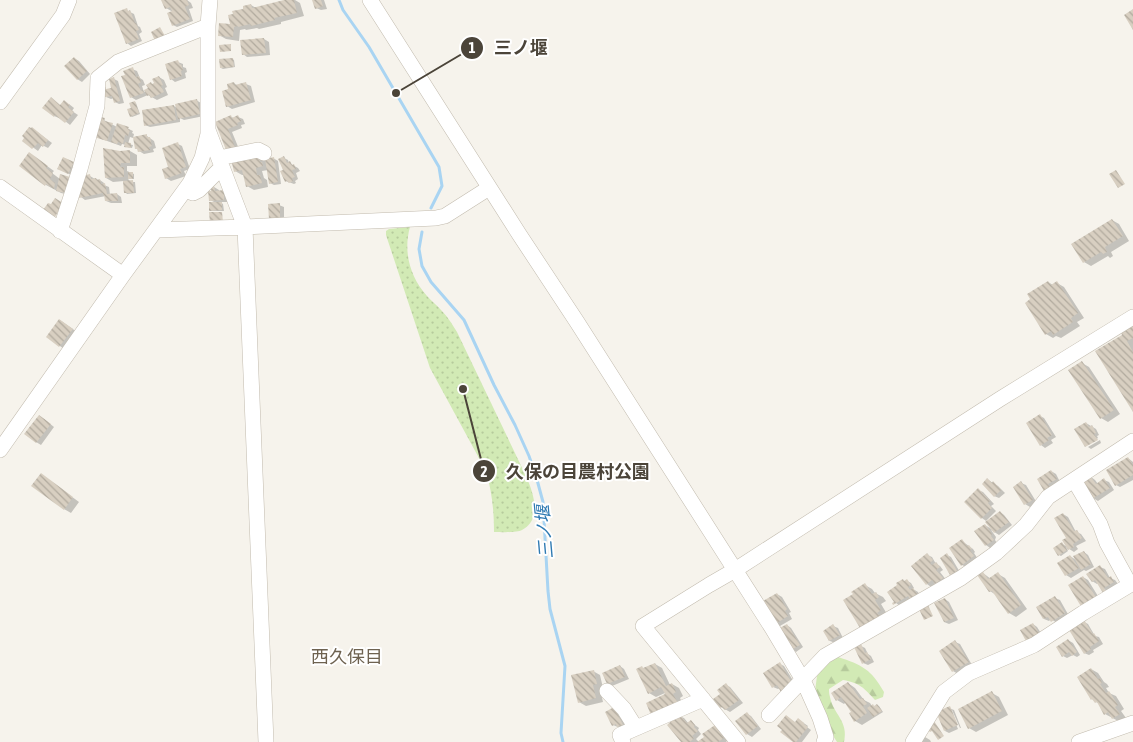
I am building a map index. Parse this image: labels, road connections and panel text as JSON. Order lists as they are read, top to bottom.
{
  "districts": ["西久保目"],
  "water": ["三ノ堰"],
  "places": ["三ノ堰", "久保の目農村公園"]
}
